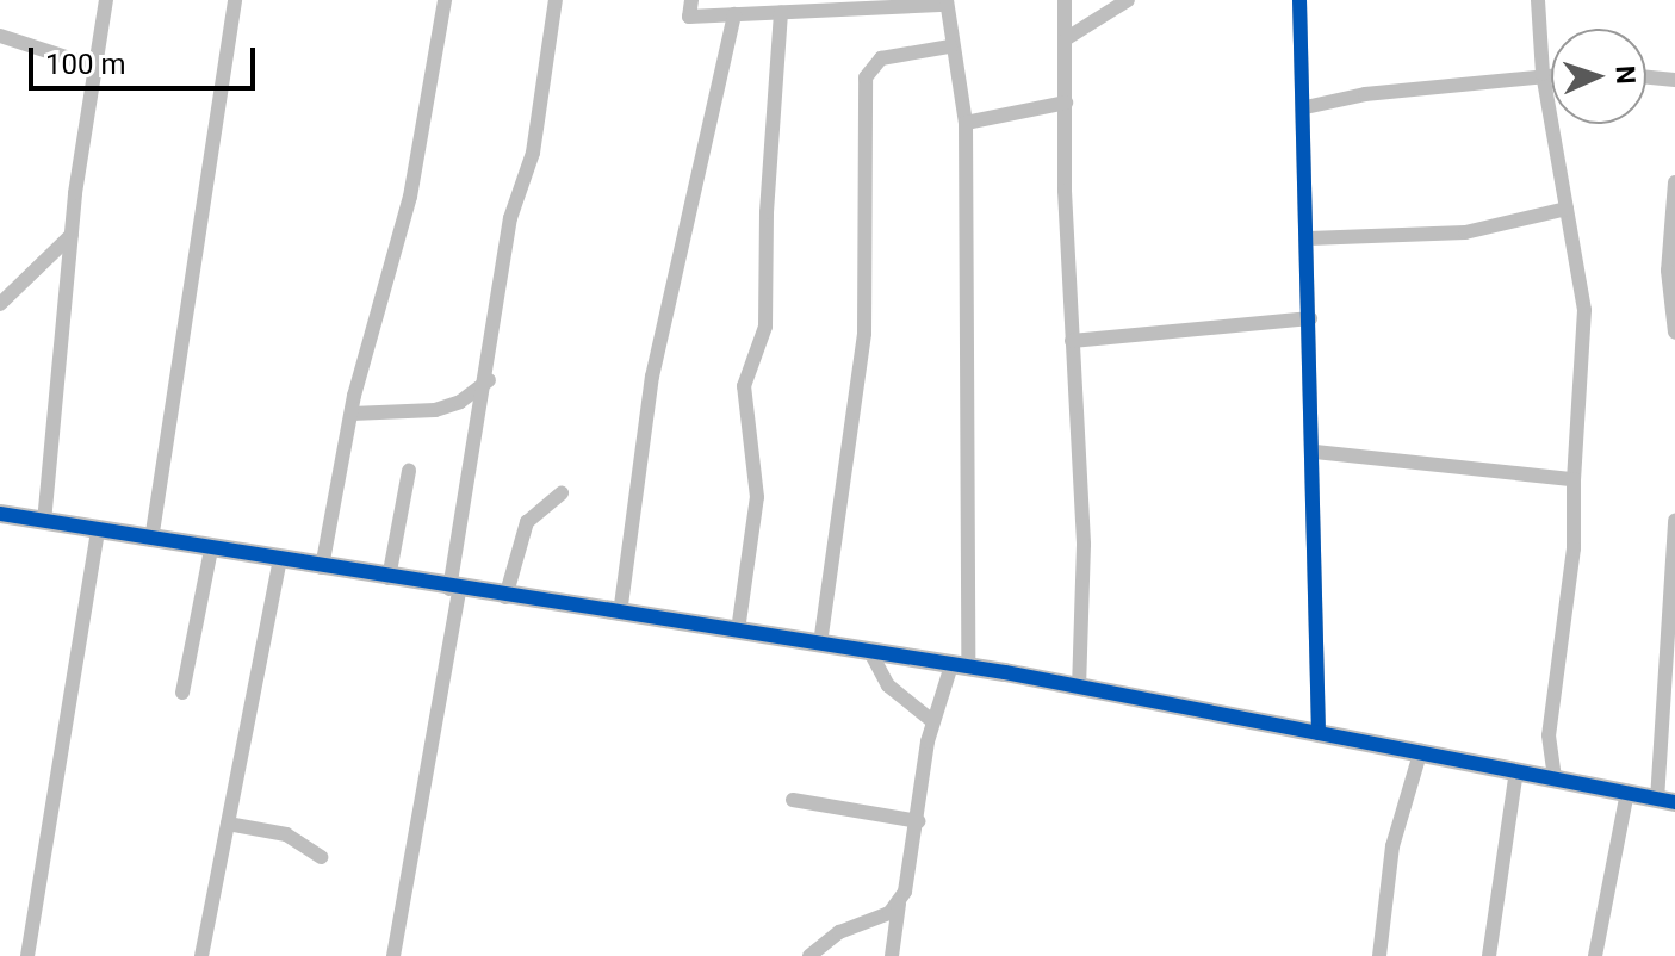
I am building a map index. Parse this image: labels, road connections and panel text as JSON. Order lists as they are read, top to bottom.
{
  "scale_bar": "100 m",
  "north": "right"
}
